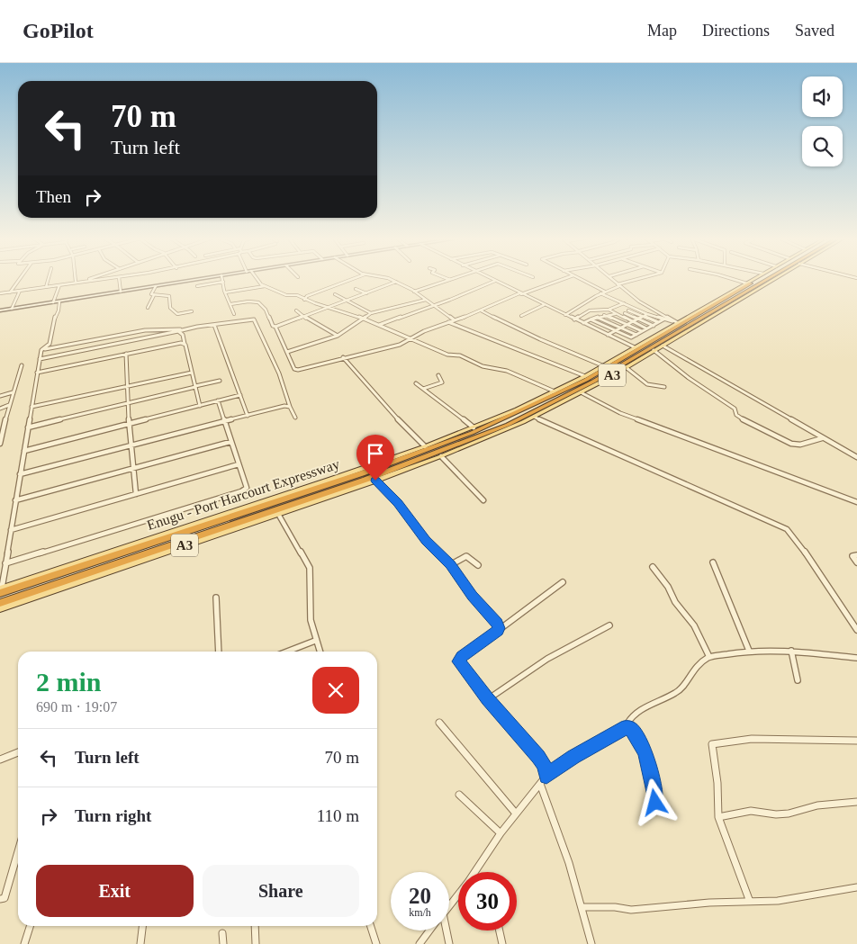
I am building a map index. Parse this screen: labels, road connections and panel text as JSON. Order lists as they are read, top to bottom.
{
  "streets": {
    "highway": ["A3", "Enugu - Port Harcourt Expressway"]
  },
  "page": {
    "header": "GoPilot",
    "nav": ["Map", "Directions", "Saved"],
    "turn": ["70 m", "Turn left"],
    "then": "Then",
    "heading": ["2 min", "690 m · 19:07"],
    "list": [
      {
        "name": "Turn left",
        "value": "70 m"
      },
      {
        "name": "Turn right",
        "value": "110 m"
      }
    ],
    "buttons": ["Exit", "Share"],
    "speed": "20 km/h",
    "limit": "30"
  }
}
